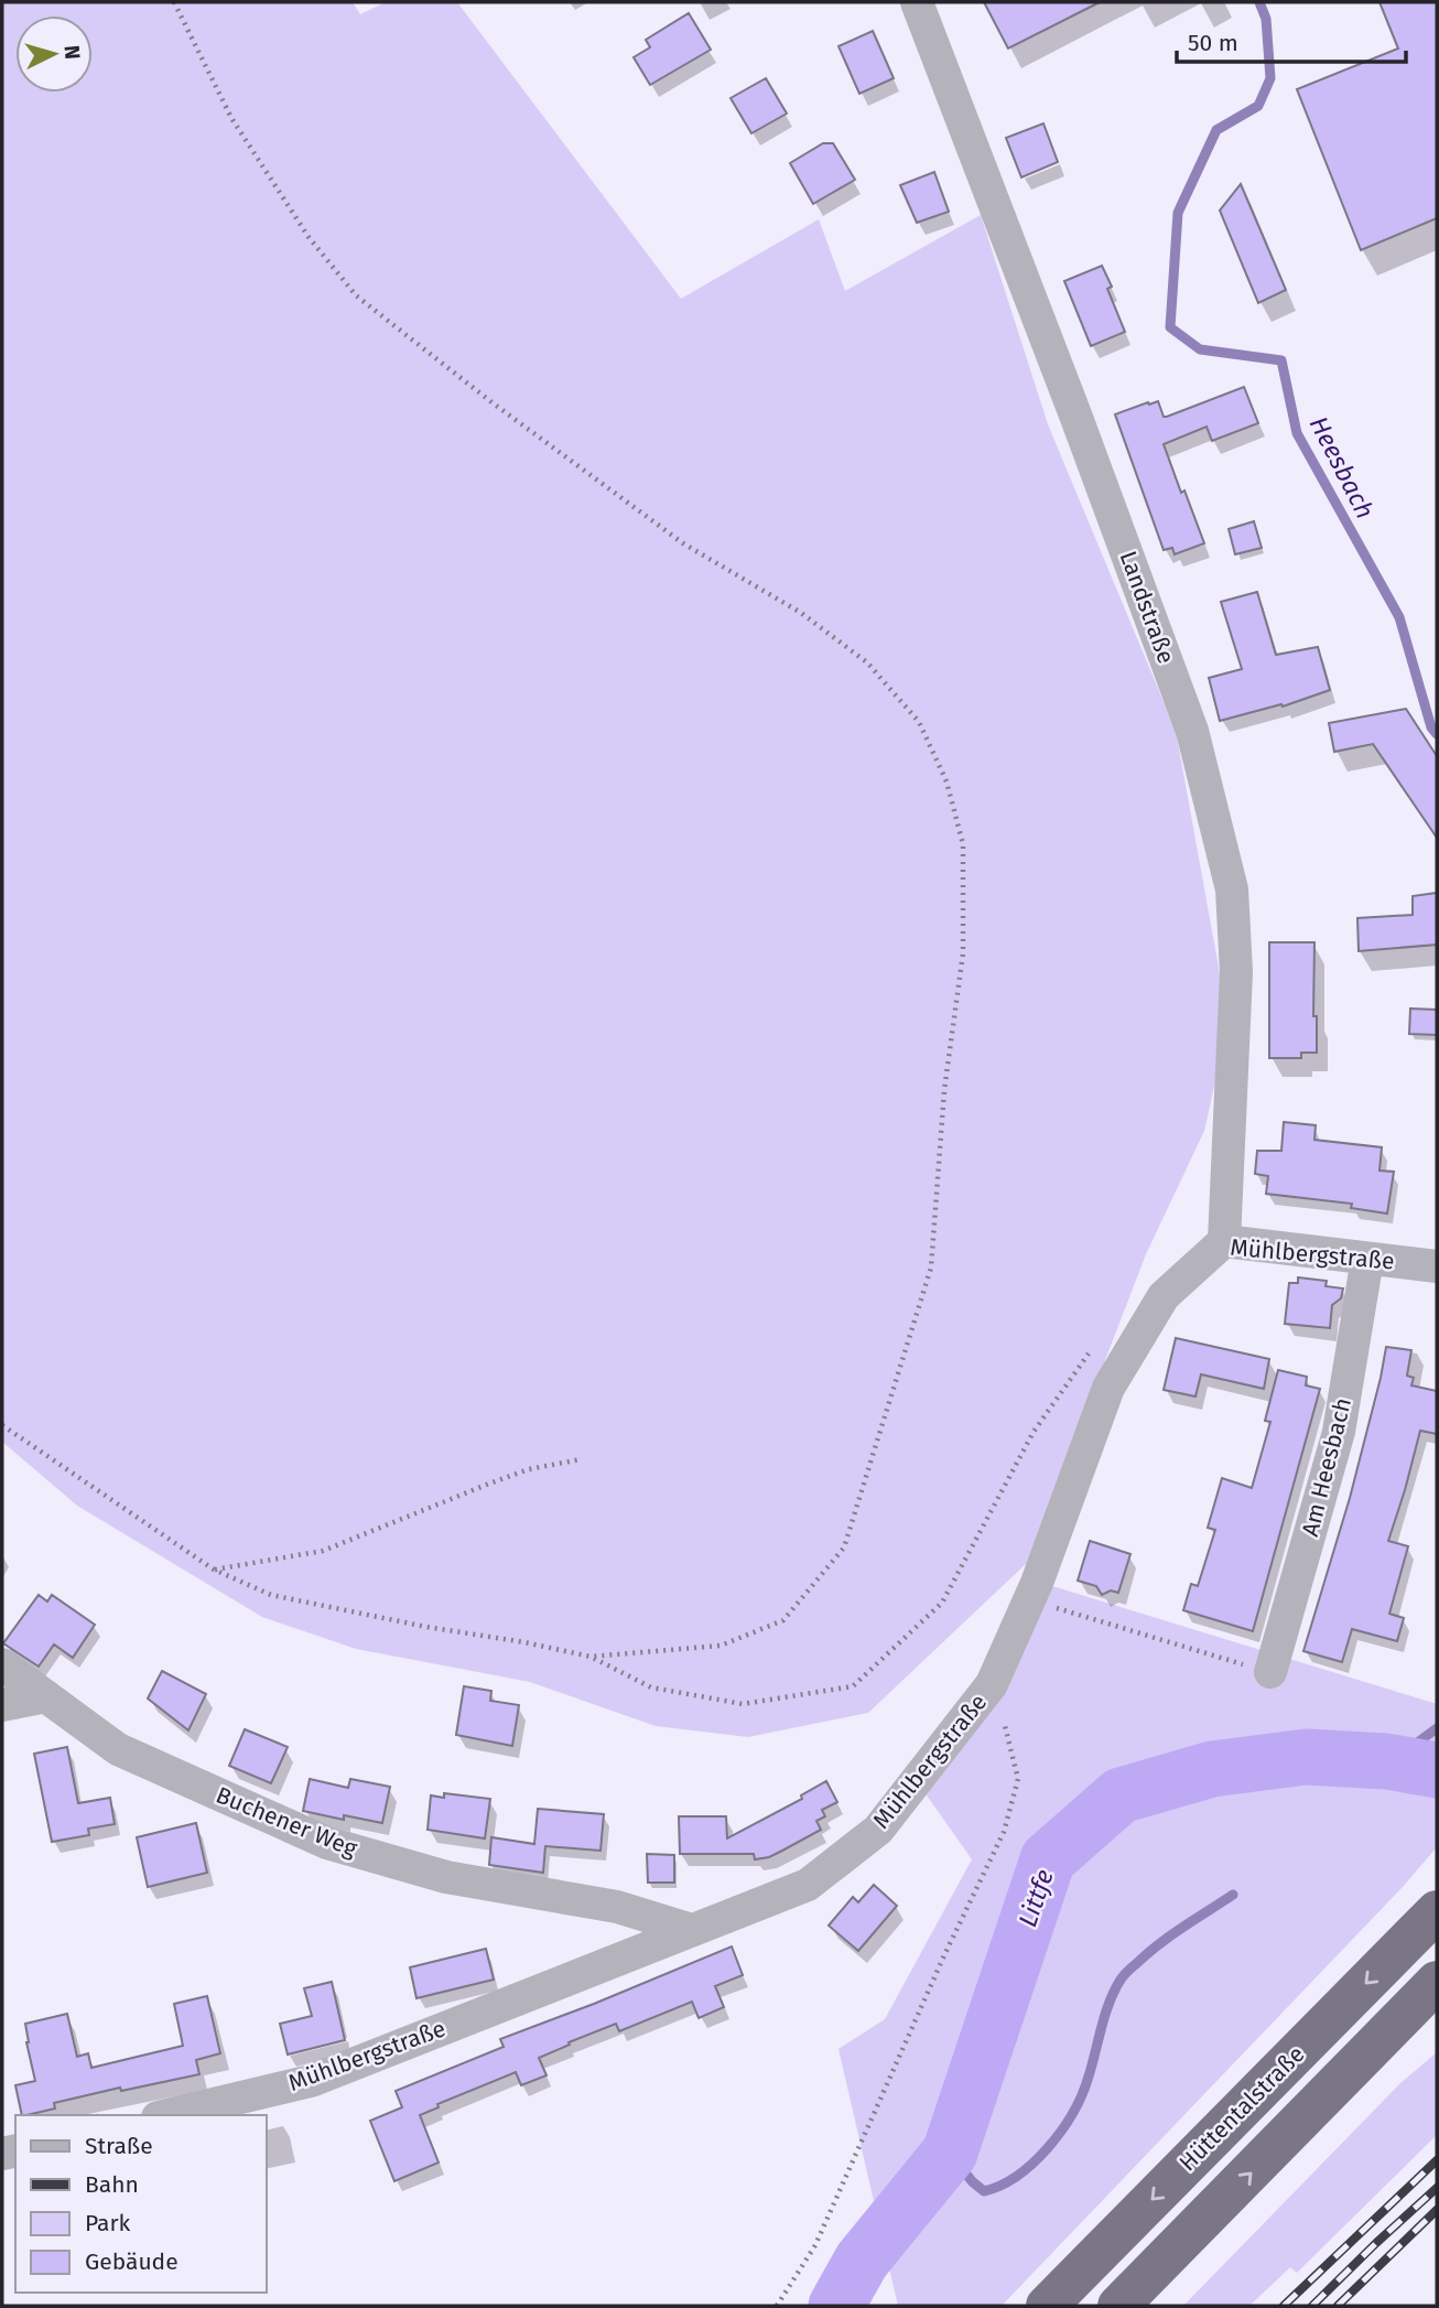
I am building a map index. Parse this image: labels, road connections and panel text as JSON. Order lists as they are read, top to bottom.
{
  "streets": {
    "highway": ["Hüttentalstraße"],
    "street": [
      "Landstraße",
      "Mühlbergstraße",
      "Am Heesbach",
      "Buchener Weg"
    ]
  },
  "crossings": [
    ["Landstraße", "Mühlbergstraße"],
    ["Mühlbergstraße", "Am Heesbach"],
    ["Mühlbergstraße", "Buchener Weg"]
  ],
  "water": ["Heesbach", "Littfe"],
  "legend": [
    "Straße",
    "Bahn",
    "Park",
    "Gebäude"
  ],
  "scale_bar": "50 m",
  "north": "right"
}
